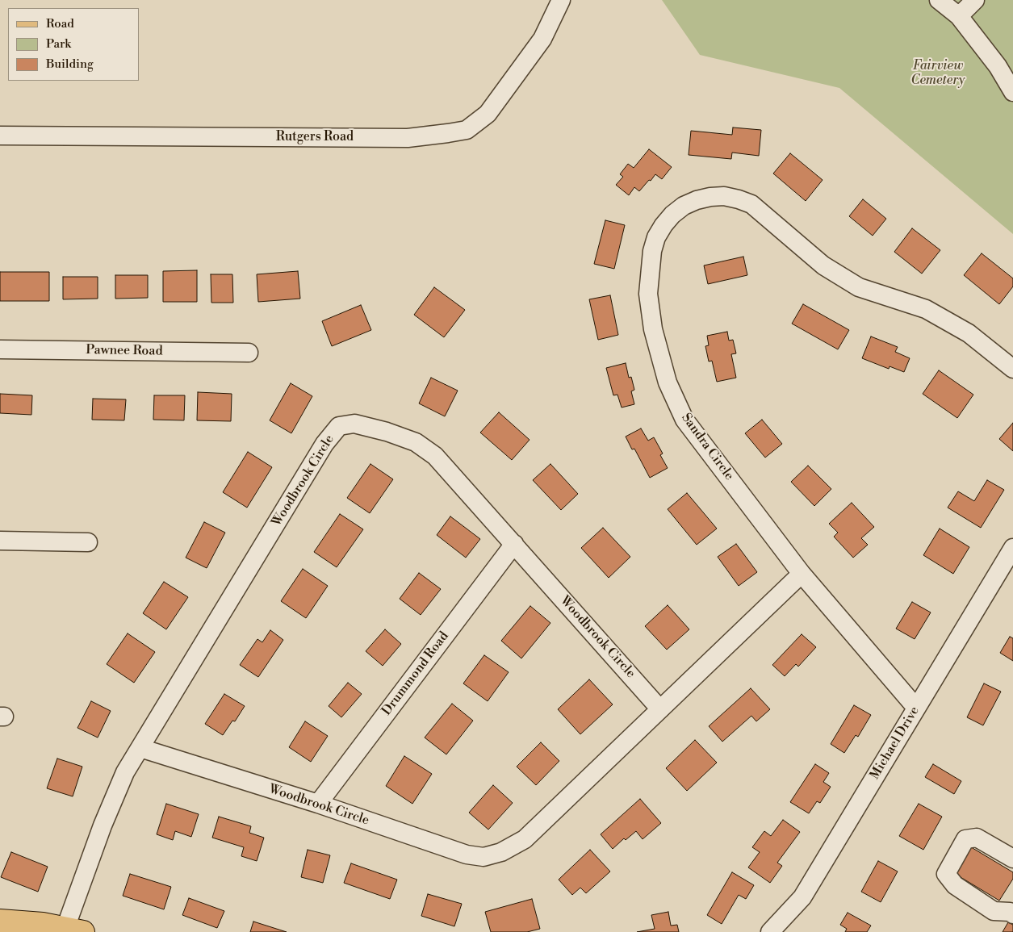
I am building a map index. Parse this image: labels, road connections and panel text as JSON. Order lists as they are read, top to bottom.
{
  "streets": {
    "street": [
      "Rutgers Road",
      "Pawnee Road",
      "Sandra Circle",
      "Woodbrook Circle",
      "Drummond Road",
      "Michael Drive"
    ]
  },
  "crossings": [
    ["Sandra Circle", "Woodbrook Circle"],
    ["Sandra Circle", "Michael Drive"],
    ["Woodbrook Circle", "Drummond Road"]
  ],
  "parks": ["Fairview Cemetery"],
  "legend": ["Road", "Park", "Building"]
}
